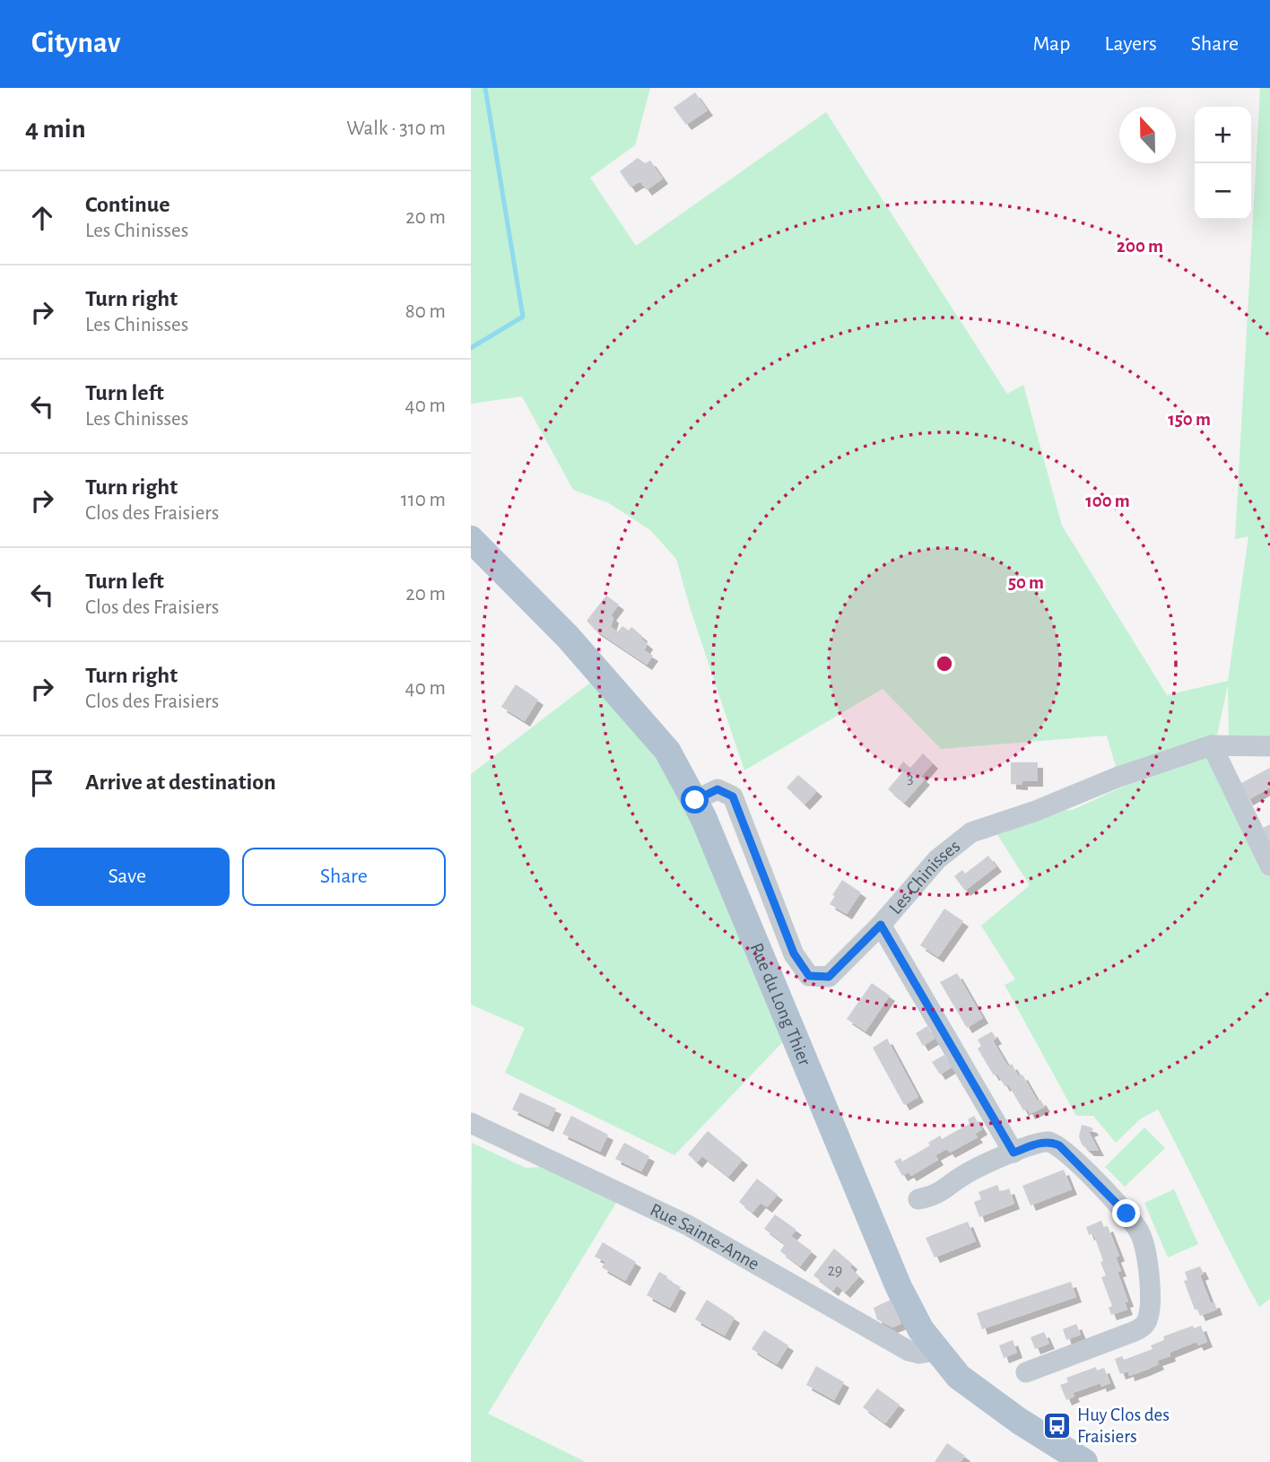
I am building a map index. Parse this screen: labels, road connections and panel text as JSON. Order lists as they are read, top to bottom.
{
  "streets": {
    "main road": ["Rue du Long Thier"],
    "street": ["Les Chinisses", "Rue Sainte-Anne"]
  },
  "crossings": [
    ["Les Chinisses", "Rue du Long Thier"],
    ["Rue du Long Thier", "Rue Sainte-Anne"]
  ],
  "places": {
    "bus stop": ["Huy Clos des Fraisiers"]
  },
  "house_numbers": ["3", "29"],
  "north": "top",
  "page": {
    "header": "Citynav",
    "nav": ["Map", "Layers", "Share"],
    "heading": ["4 min", "Walk · 310 m"],
    "map_buttons": ["+", "−"],
    "list": [
      ["Continue", "Les Chinisses", "20 m"],
      ["Turn right", "Les Chinisses", "80 m"],
      ["Turn left", "Les Chinisses", "40 m"],
      ["Turn right", "Clos des Fraisiers", "110 m"],
      ["Turn left", "Clos des Fraisiers", "20 m"],
      ["Turn right", "Clos des Fraisiers", "40 m"],
      "Arrive at destination"
    ],
    "buttons": ["Save", "Share"]
  },
  "rings": [
    "200 m",
    "150 m",
    "100 m",
    "50 m"
  ]
}
